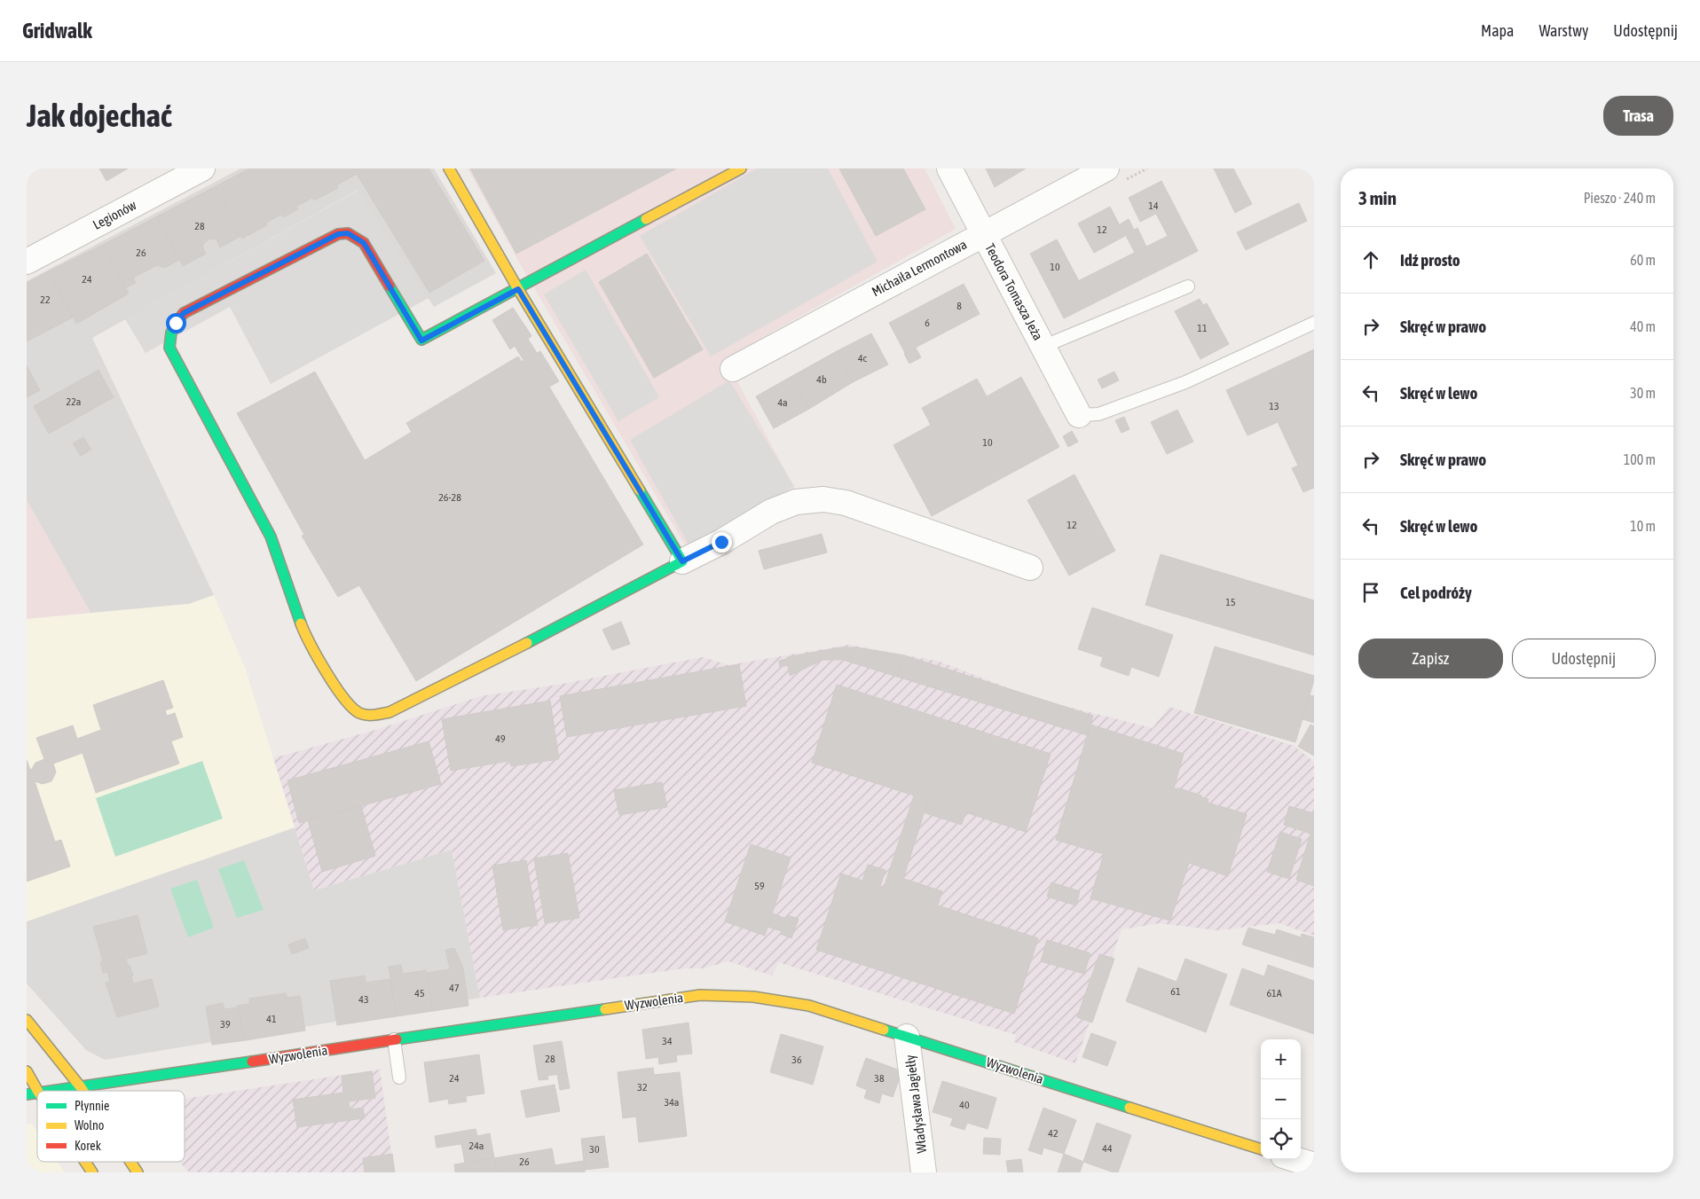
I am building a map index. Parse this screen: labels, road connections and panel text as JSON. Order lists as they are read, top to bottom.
{
  "streets": {
    "street": [
      "Legionów",
      "Michaiła Lermontowa",
      "Teodora Tomasza Jeża",
      "Wyzwolenia",
      "Władysława Jagiełły"
    ]
  },
  "crossings": [
    ["Michaiła Lermontowa", "Teodora Tomasza Jeża"],
    ["Wyzwolenia", "Władysława Jagiełły"]
  ],
  "house_numbers": [
    "14",
    "28",
    "12",
    "26",
    "10",
    "24",
    "22",
    "8",
    "6",
    "11",
    "4c",
    "4b",
    "22a",
    "4a",
    "13",
    "10",
    "26-28",
    "12",
    "15",
    "49",
    "59",
    "47",
    "61",
    "45",
    "61A",
    "43",
    "41",
    "39",
    "34",
    "28",
    "36",
    "24",
    "38",
    "32",
    "34a",
    "40",
    "42",
    "24a",
    "44",
    "30",
    "26"
  ],
  "legend": ["Płynnie", "Wolno", "Korek"],
  "page": {
    "header": "Gridwalk",
    "nav": ["Mapa", "Warstwy", "Udostępnij"],
    "buttons": [
      "Trasa",
      ["Zapisz", "Udostępnij"]
    ],
    "title": "Jak dojechać",
    "heading": ["3 min", "Pieszo · 240 m"],
    "list": [
      ["Idź prosto", "60 m"],
      ["Skręć w prawo", "40 m"],
      ["Skręć w lewo", "30 m"],
      ["Skręć w prawo", "100 m"],
      ["Skręć w lewo", "10 m"],
      "Cel podróży"
    ],
    "map_buttons": ["+", "−"]
  }
}
